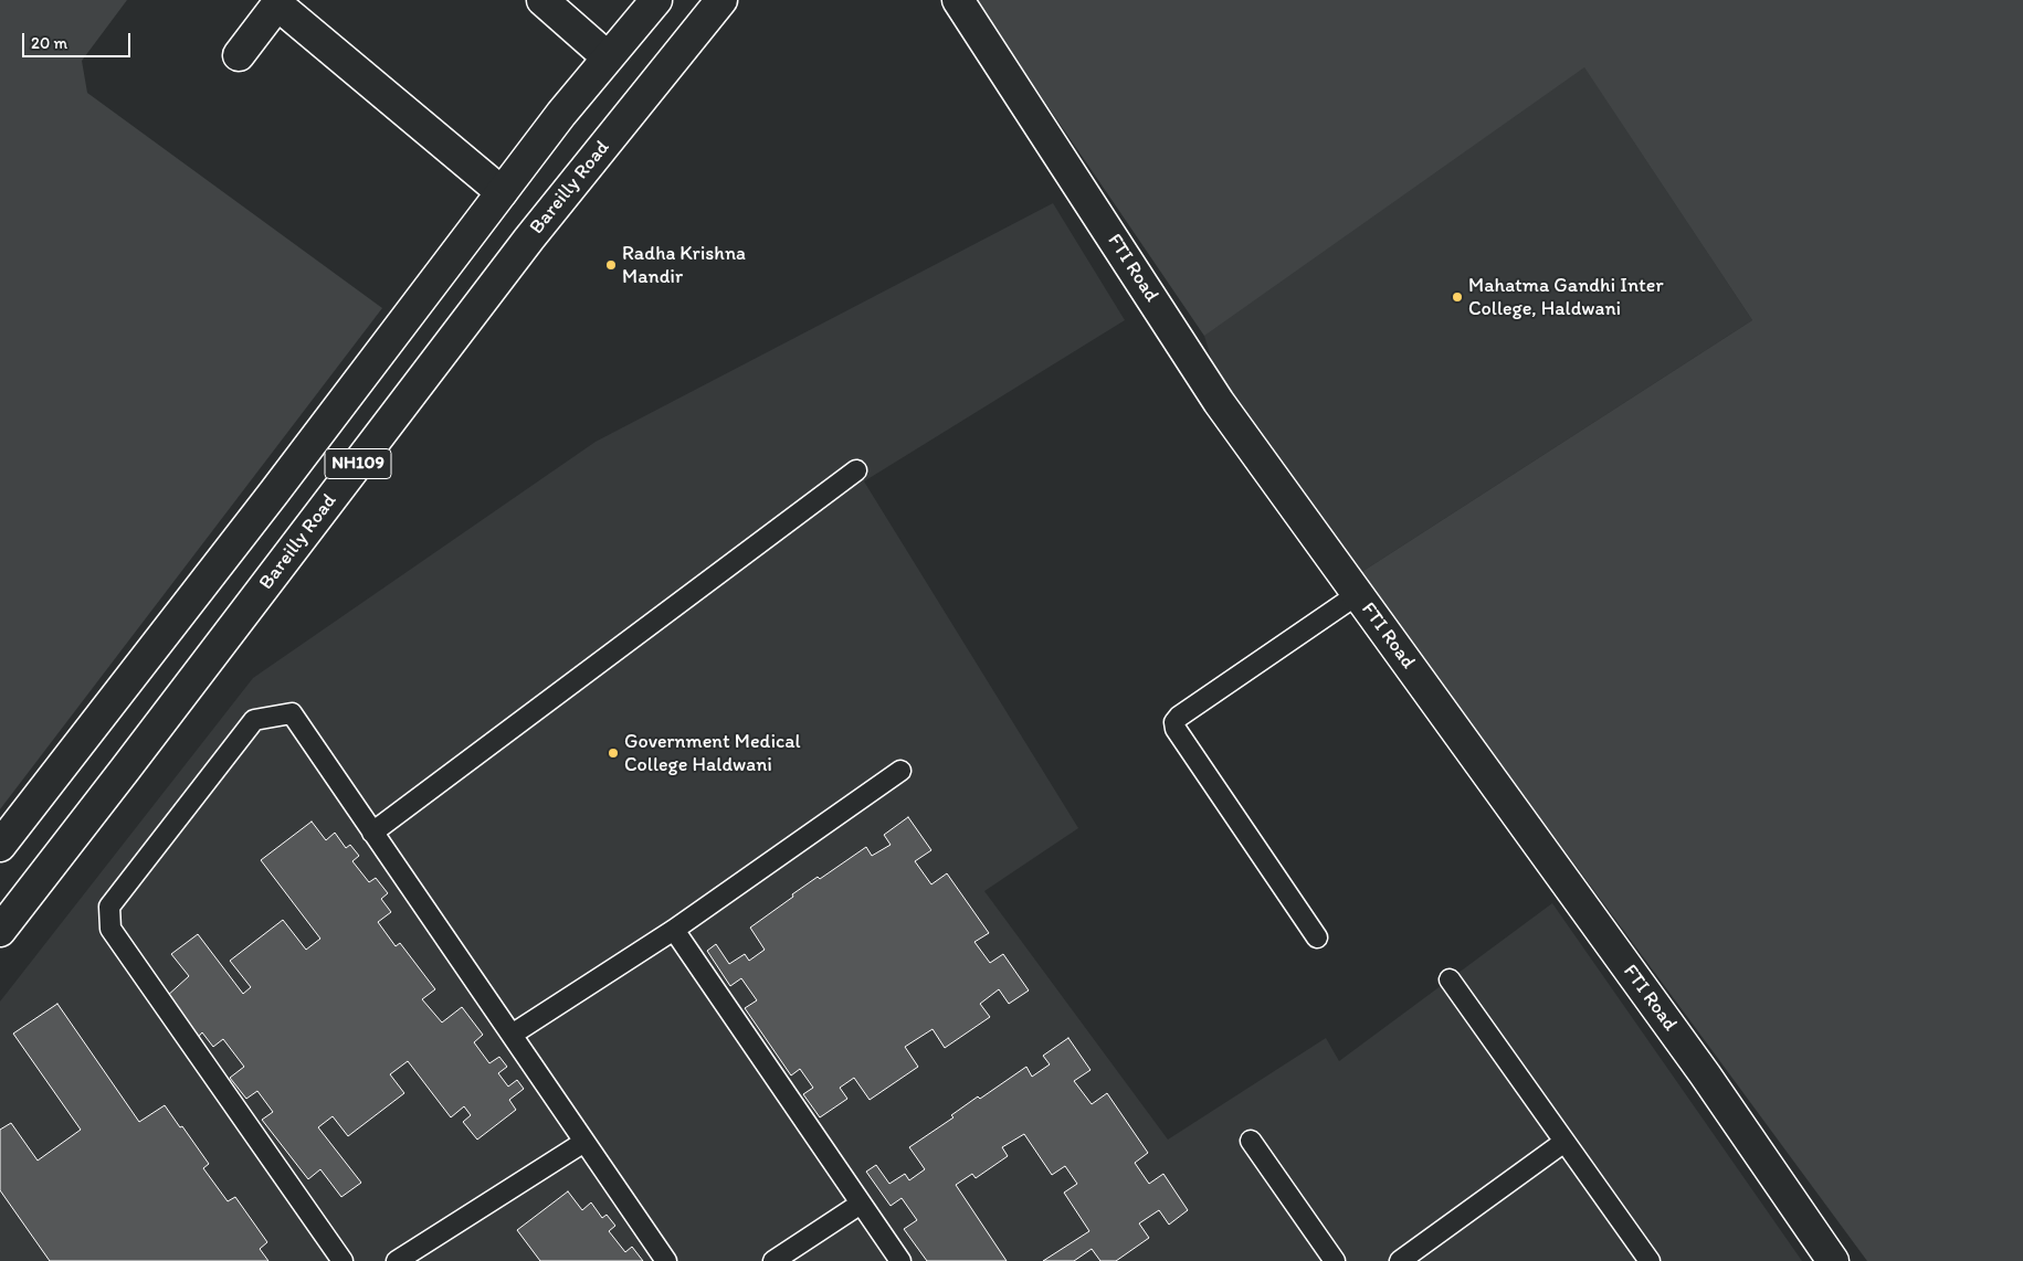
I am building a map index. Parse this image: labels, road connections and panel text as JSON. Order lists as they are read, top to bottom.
{
  "streets": {
    "main road": ["Bareilly Road", "FTI Road", "NH109"]
  },
  "places": ["Radha Krishna Mandir", "Mahatma Gandhi Inter College, Haldwani", "Government Medical College Haldwani"],
  "scale_bar": "20 m"
}
